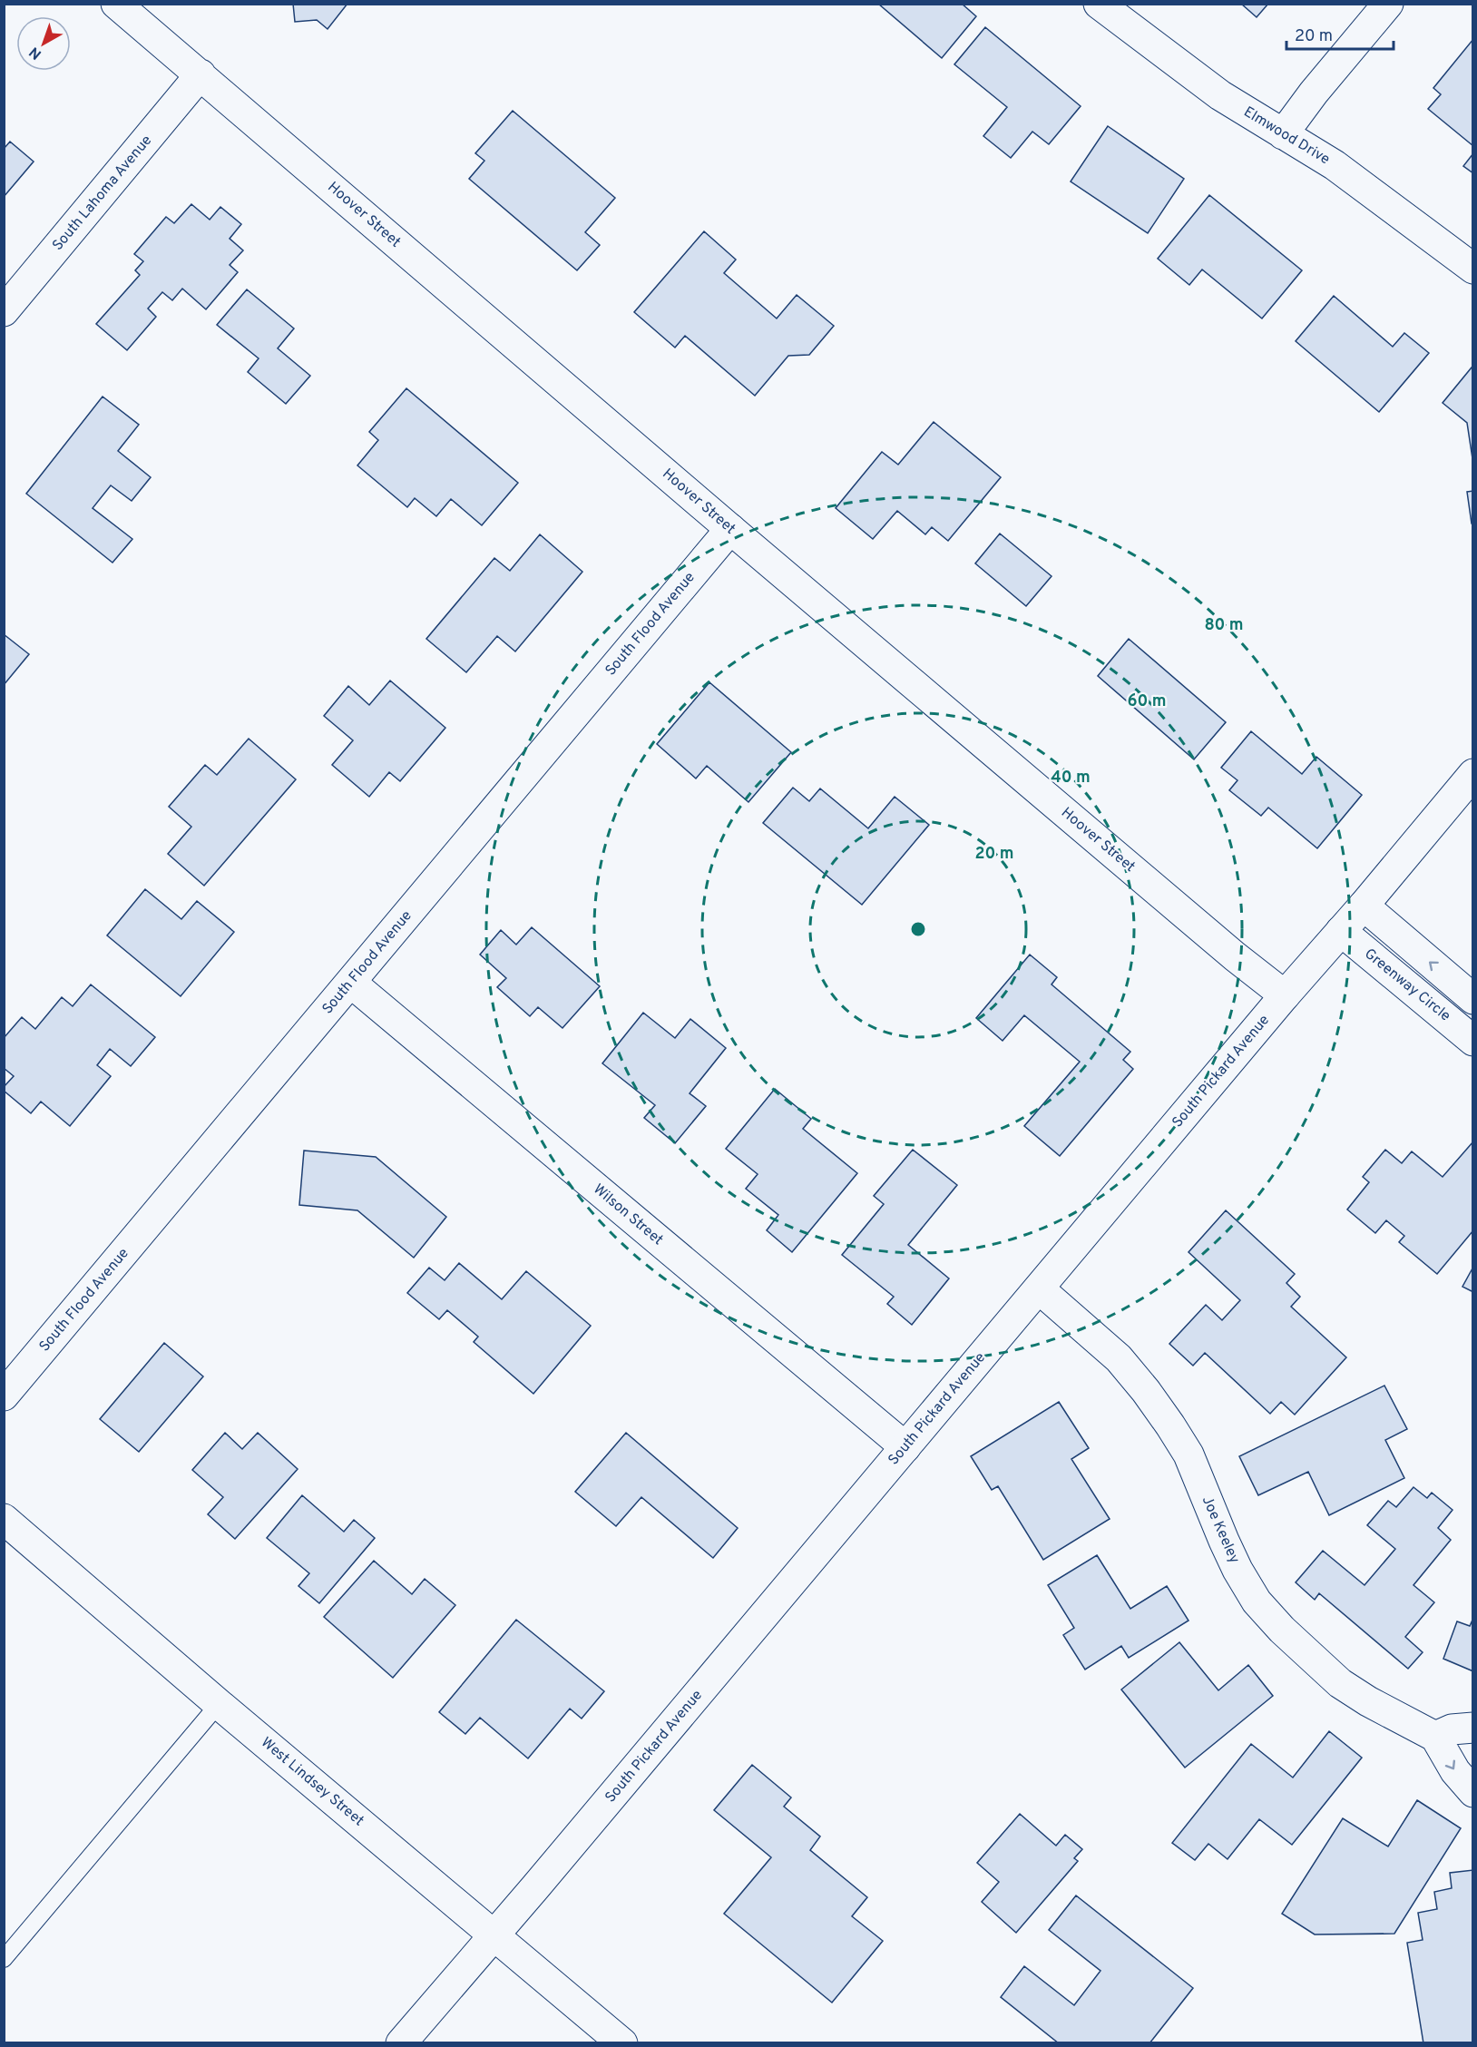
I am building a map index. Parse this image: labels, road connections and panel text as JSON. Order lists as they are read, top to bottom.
{
  "streets": {
    "street": [
      "Elmwood Drive",
      "South Lahoma Avenue",
      "Hoover Street",
      "South Flood Avenue",
      "Greenway Circle",
      "South Pickard Avenue",
      "Wilson Street",
      "Joe Keeley",
      "West Lindsey Street"
    ]
  },
  "crossings": [
    ["South Lahoma Avenue", "Hoover Street"],
    ["Hoover Street", "South Flood Avenue"],
    ["Hoover Street", "South Pickard Avenue"],
    ["South Flood Avenue", "Wilson Street"],
    ["Greenway Circle", "South Pickard Avenue"],
    ["South Pickard Avenue", "Wilson Street"],
    ["South Pickard Avenue", "Joe Keeley"],
    ["South Pickard Avenue", "West Lindsey Street"]
  ],
  "scale_bar": "20 m",
  "north": "bottom left",
  "rings": [
    "80 m",
    "60 m",
    "40 m",
    "20 m"
  ]
}
